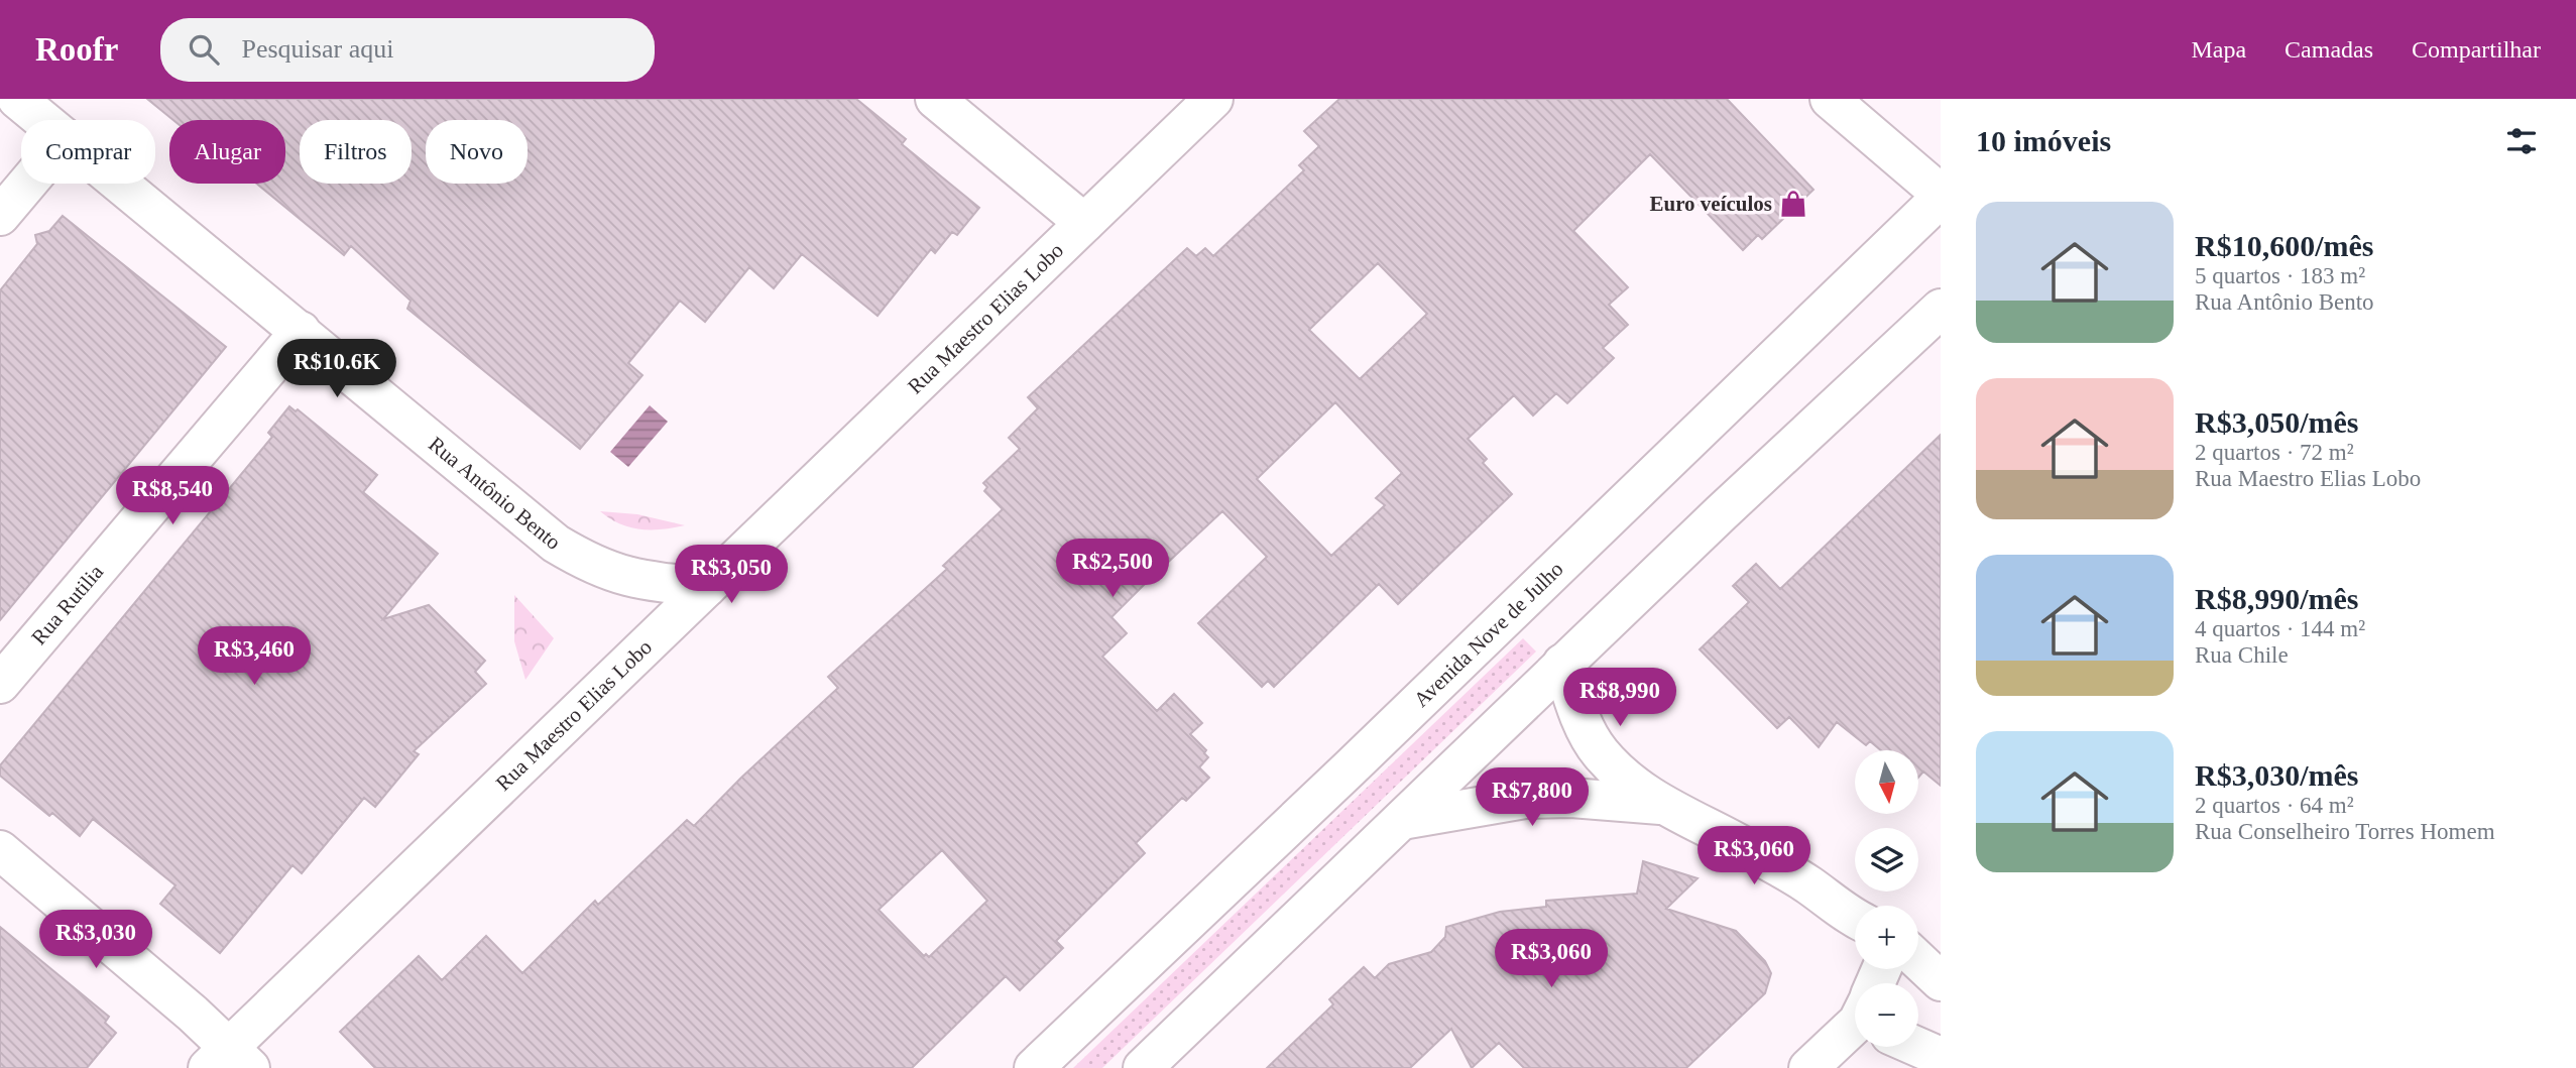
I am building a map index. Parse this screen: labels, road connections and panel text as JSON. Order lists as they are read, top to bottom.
{
  "streets": {
    "street": [
      "Rua Maestro Elias Lobo",
      "Rua Antônio Bento",
      "Rua Rutilia",
      "Avenida Nove de Julho"
    ]
  },
  "crossings": [
    ["Rua Maestro Elias Lobo", "Rua Antônio Bento"],
    ["Rua Antônio Bento", "Rua Rutilia"]
  ],
  "places": {
    "shop": ["Euro veículos"]
  },
  "north": "bottom",
  "page": {
    "header": "Roofr",
    "search": "Pesquisar aqui",
    "nav": ["Mapa", "Camadas", "Compartilhar"],
    "heading": "10 imóveis",
    "chip": [
      "Comprar",
      "Alugar",
      "Filtros",
      "Novo"
    ],
    "list": [
      {
        "name": "R$10,600/mês",
        "note": "5 quartos · 183 m² · Rua Antônio Bento"
      },
      {
        "name": "R$3,050/mês",
        "note": "2 quartos · 72 m² · Rua Maestro Elias Lobo"
      },
      {
        "name": "R$8,990/mês",
        "note": "4 quartos · 144 m² · Rua Chile"
      },
      {
        "name": "R$3,030/mês",
        "note": "2 quartos · 64 m² · Rua Conselheiro Torres Homem"
      }
    ],
    "price": [
      "R$10.6K",
      "R$8,540",
      "R$2,500",
      "R$3,050",
      "R$3,460",
      "R$8,990",
      "R$7,800",
      "R$3,060",
      "R$3,030",
      "R$3,060"
    ],
    "map_buttons": ["+", "−"]
  }
}
